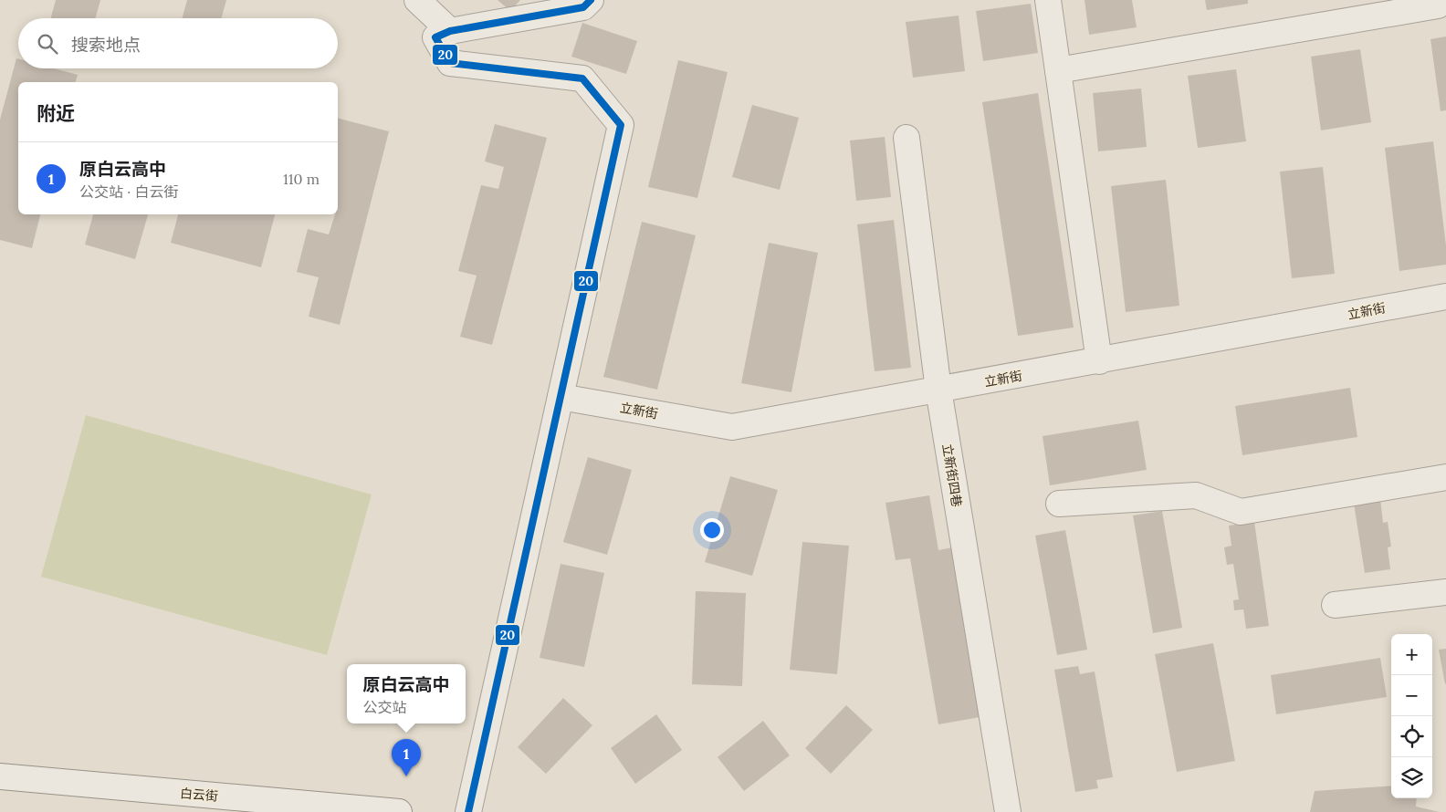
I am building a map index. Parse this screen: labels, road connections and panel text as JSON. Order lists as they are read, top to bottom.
{
  "streets": {
    "street": ["立新街", "立新街四巷", "白云街"]
  },
  "crossings": [
    ["立新街", "立新街四巷"]
  ],
  "lines": ["transit line 20"],
  "page": {
    "search": "搜索地点",
    "heading": "附近",
    "list": [
      {
        "mark": "1",
        "name": "原白云高中",
        "note": "公交站 · 白云街",
        "value": "110 m"
      }
    ],
    "map_buttons": ["+", "−"],
    "popup": ["原白云高中", "公交站"],
    "pins": "1"
  }
}
